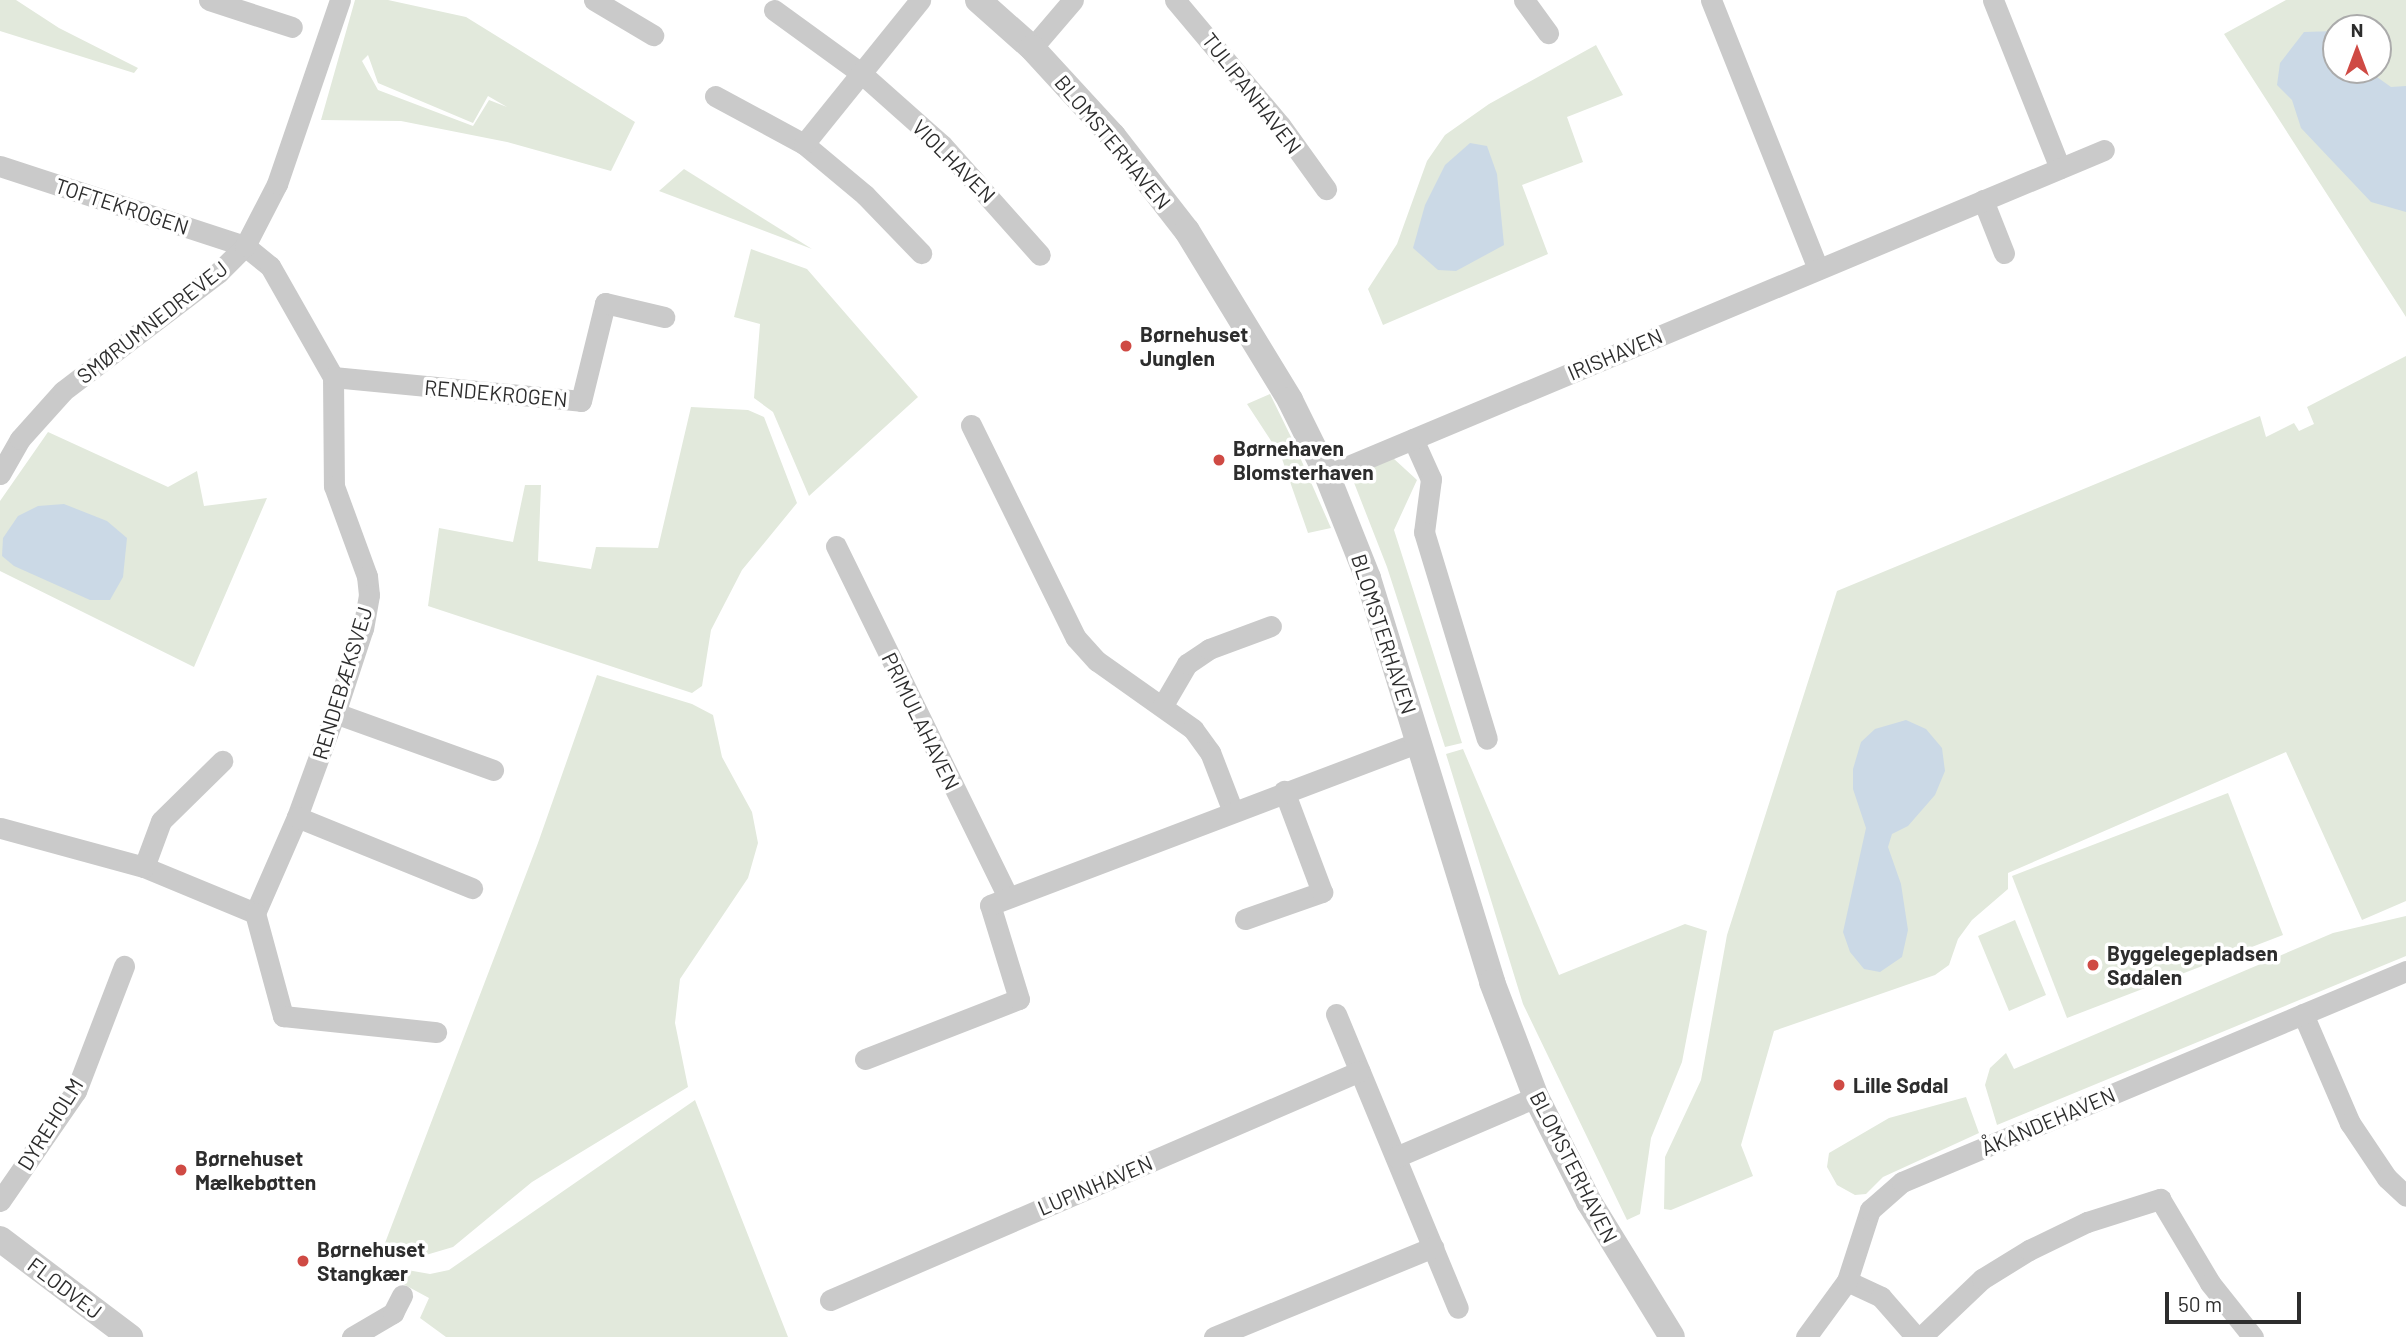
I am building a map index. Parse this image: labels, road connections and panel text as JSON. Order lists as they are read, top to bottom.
{
  "streets": {
    "street": [
      "TULIPANHAVEN",
      "BLOMSTERHAVEN",
      "VIOLHAVEN",
      "TOFTEKROGEN",
      "SMØRUMNEDREVEJ",
      "IRISHAVEN",
      "RENDEKROGEN",
      "RENDEBÆKSVEJ",
      "PRIMULAHAVEN",
      "ÅKANDEHAVEN",
      "DYREHOLM",
      "LUPINHAVEN",
      "FLODVEJ"
    ]
  },
  "crossings": [
    ["BLOMSTERHAVEN", "IRISHAVEN"],
    ["TOFTEKROGEN", "SMØRUMNEDREVEJ"],
    ["TOFTEKROGEN", "RENDEBÆKSVEJ"],
    ["SMØRUMNEDREVEJ", "RENDEBÆKSVEJ"],
    ["RENDEKROGEN", "RENDEBÆKSVEJ"]
  ],
  "places": [
    "Børnehuset Junglen",
    "Børnehaven Blomsterhaven",
    "Byggelegepladsen Sødalen",
    "Lille Sødal",
    "Børnehuset Mælkebøtten",
    "Børnehuset Stangkær"
  ],
  "scale_bar": "50 m",
  "north": "top"
}
